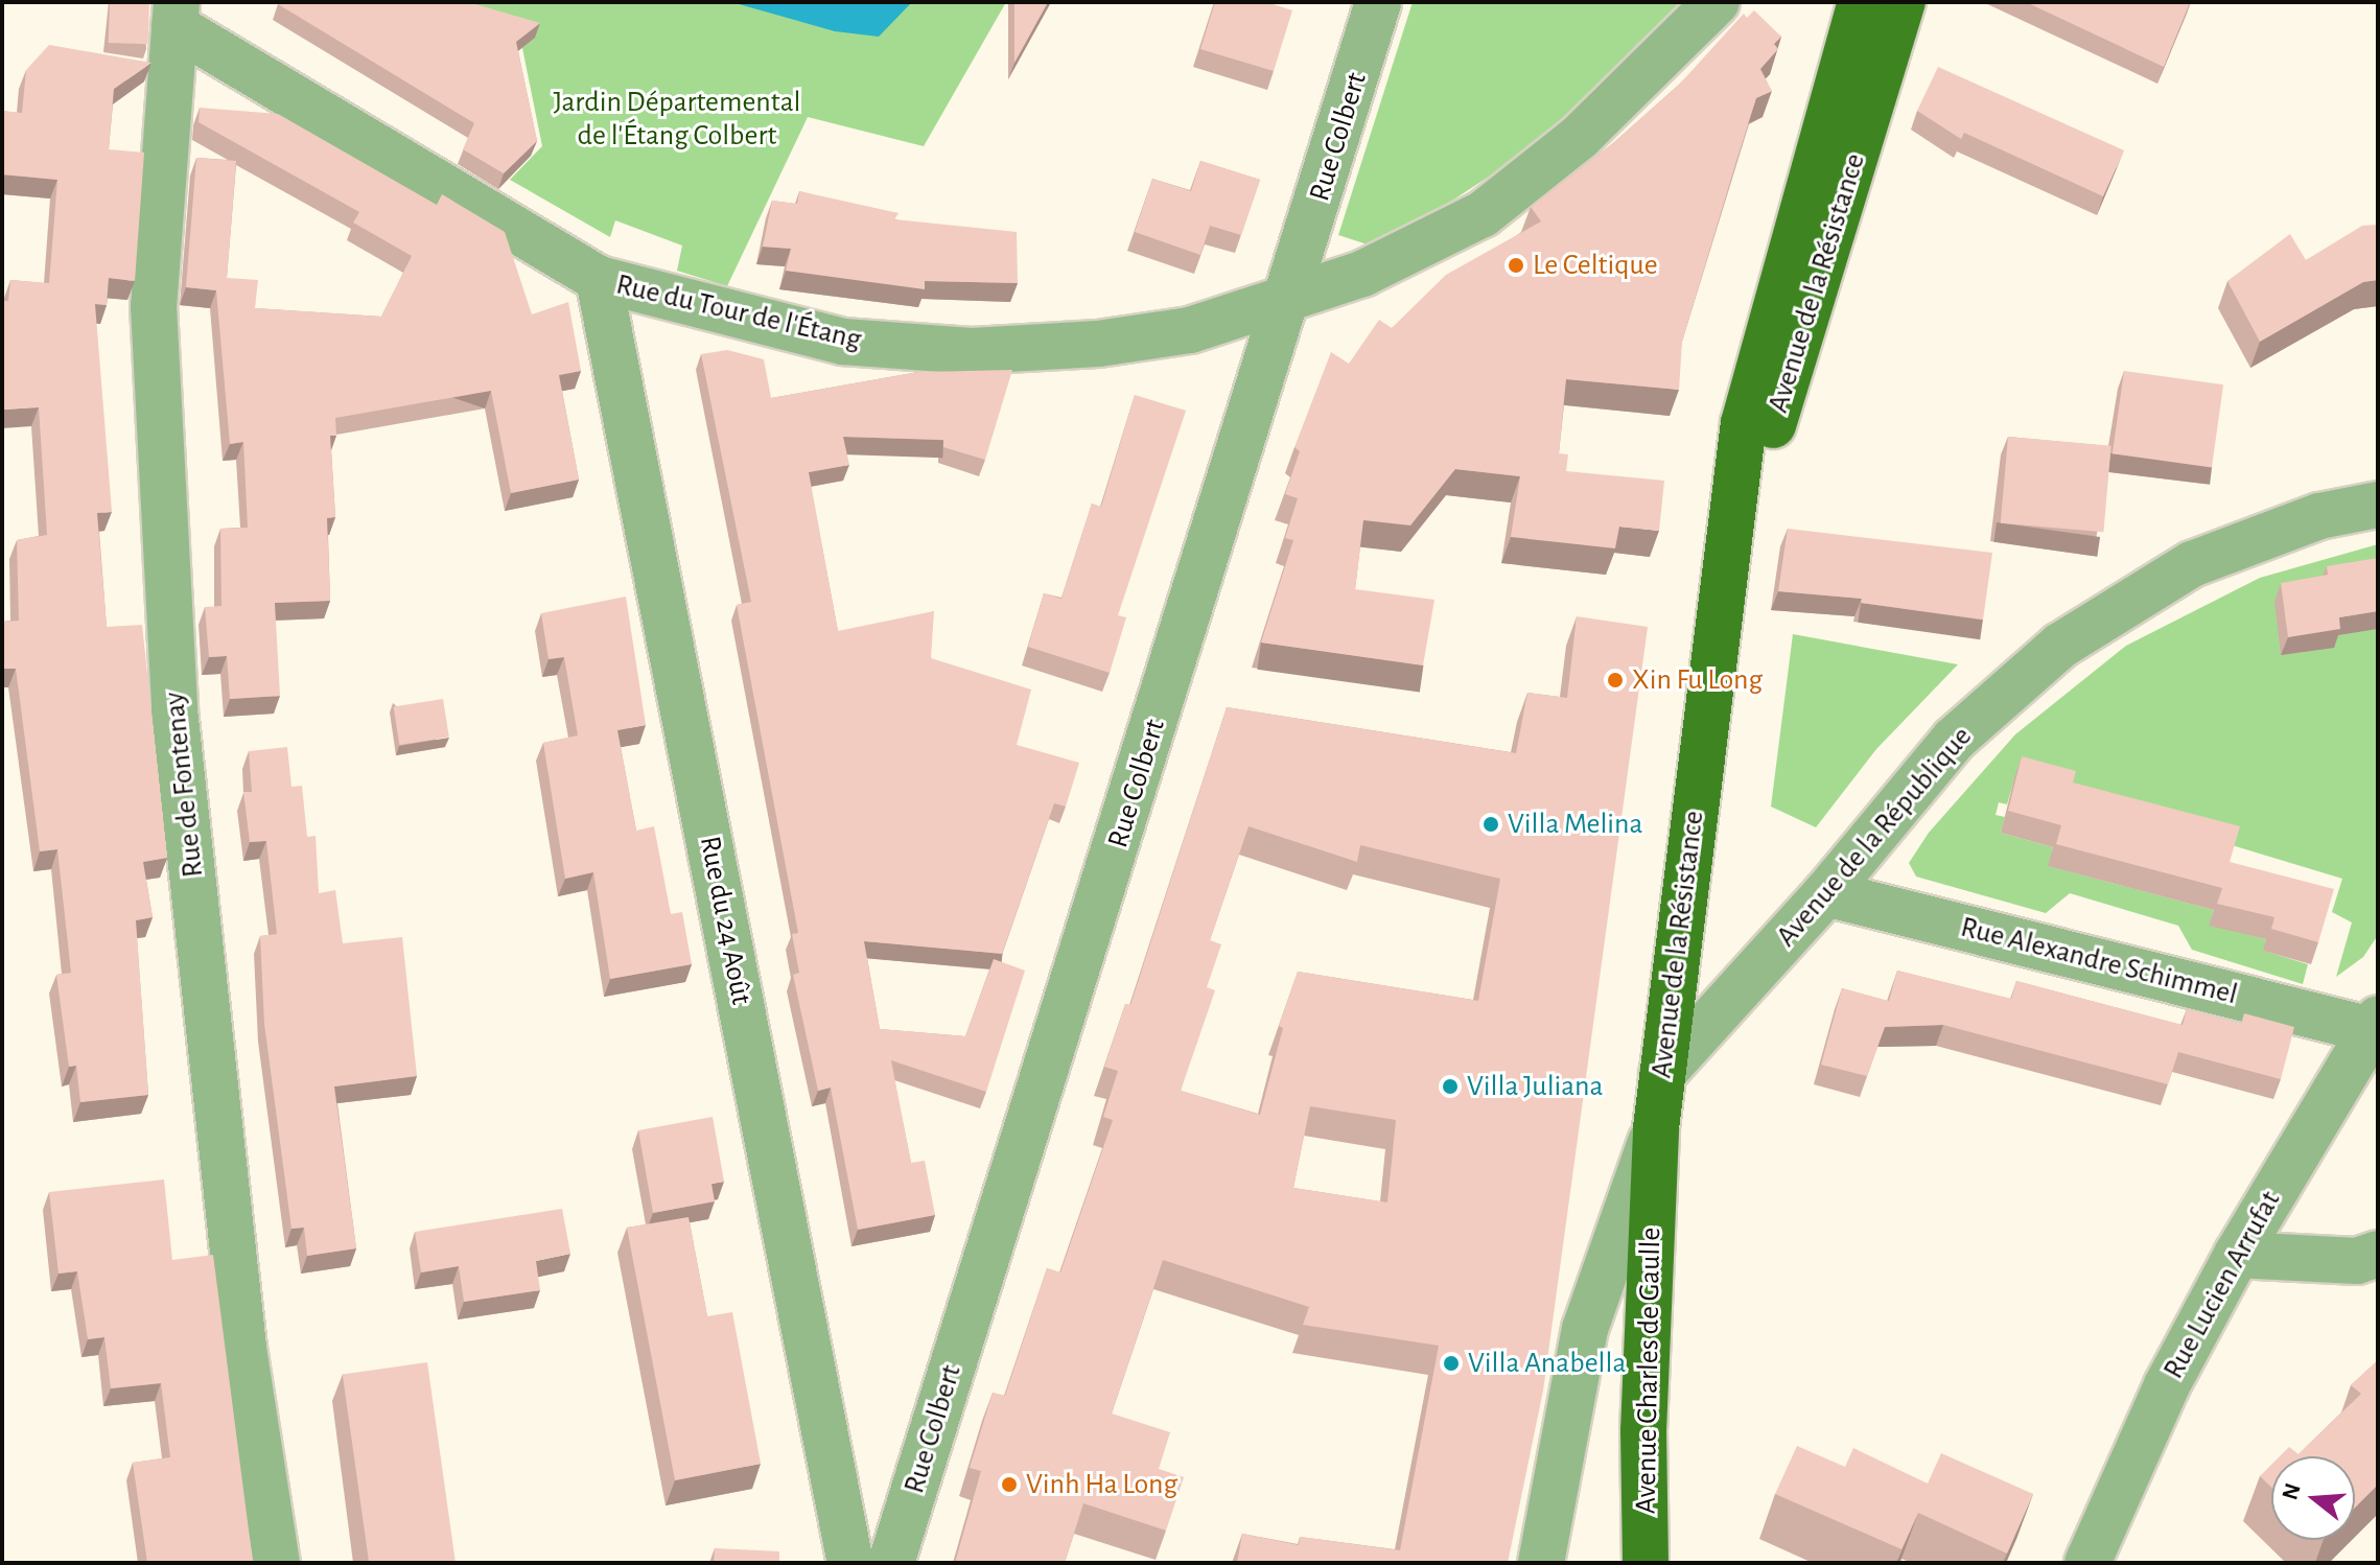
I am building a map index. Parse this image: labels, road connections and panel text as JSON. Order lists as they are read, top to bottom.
{
  "streets": {
    "main road": ["Avenue de la Résistance", "Avenue Charles de Gaulle"],
    "street": [
      "Rue Colbert",
      "Rue du Tour de l'Étang",
      "Rue de Fontenay",
      "Avenue de la République",
      "Rue du 24 Août",
      "Rue Alexandre Schimmel",
      "Rue Lucien Arrufat"
    ]
  },
  "crossings": [
    ["Rue Colbert", "Rue du Tour de l'Étang"],
    ["Avenue de la Résistance", "Avenue de la République"],
    ["Avenue de la Résistance", "Avenue Charles de Gaulle"],
    ["Rue du Tour de l'Étang", "Rue de Fontenay"],
    ["Rue du Tour de l'Étang", "Rue du 24 Août"],
    ["Avenue de la République", "Rue Alexandre Schimmel"],
    ["Rue Alexandre Schimmel", "Rue Lucien Arrufat"]
  ],
  "parks": ["Jardin Départemental de l'Étang Colbert"],
  "places": [
    "Le Celtique",
    "Xin Fu Long",
    "Villa Melina",
    "Villa Juliana",
    "Villa Anabella",
    "Vinh Ha Long"
  ],
  "north": "left"
}
